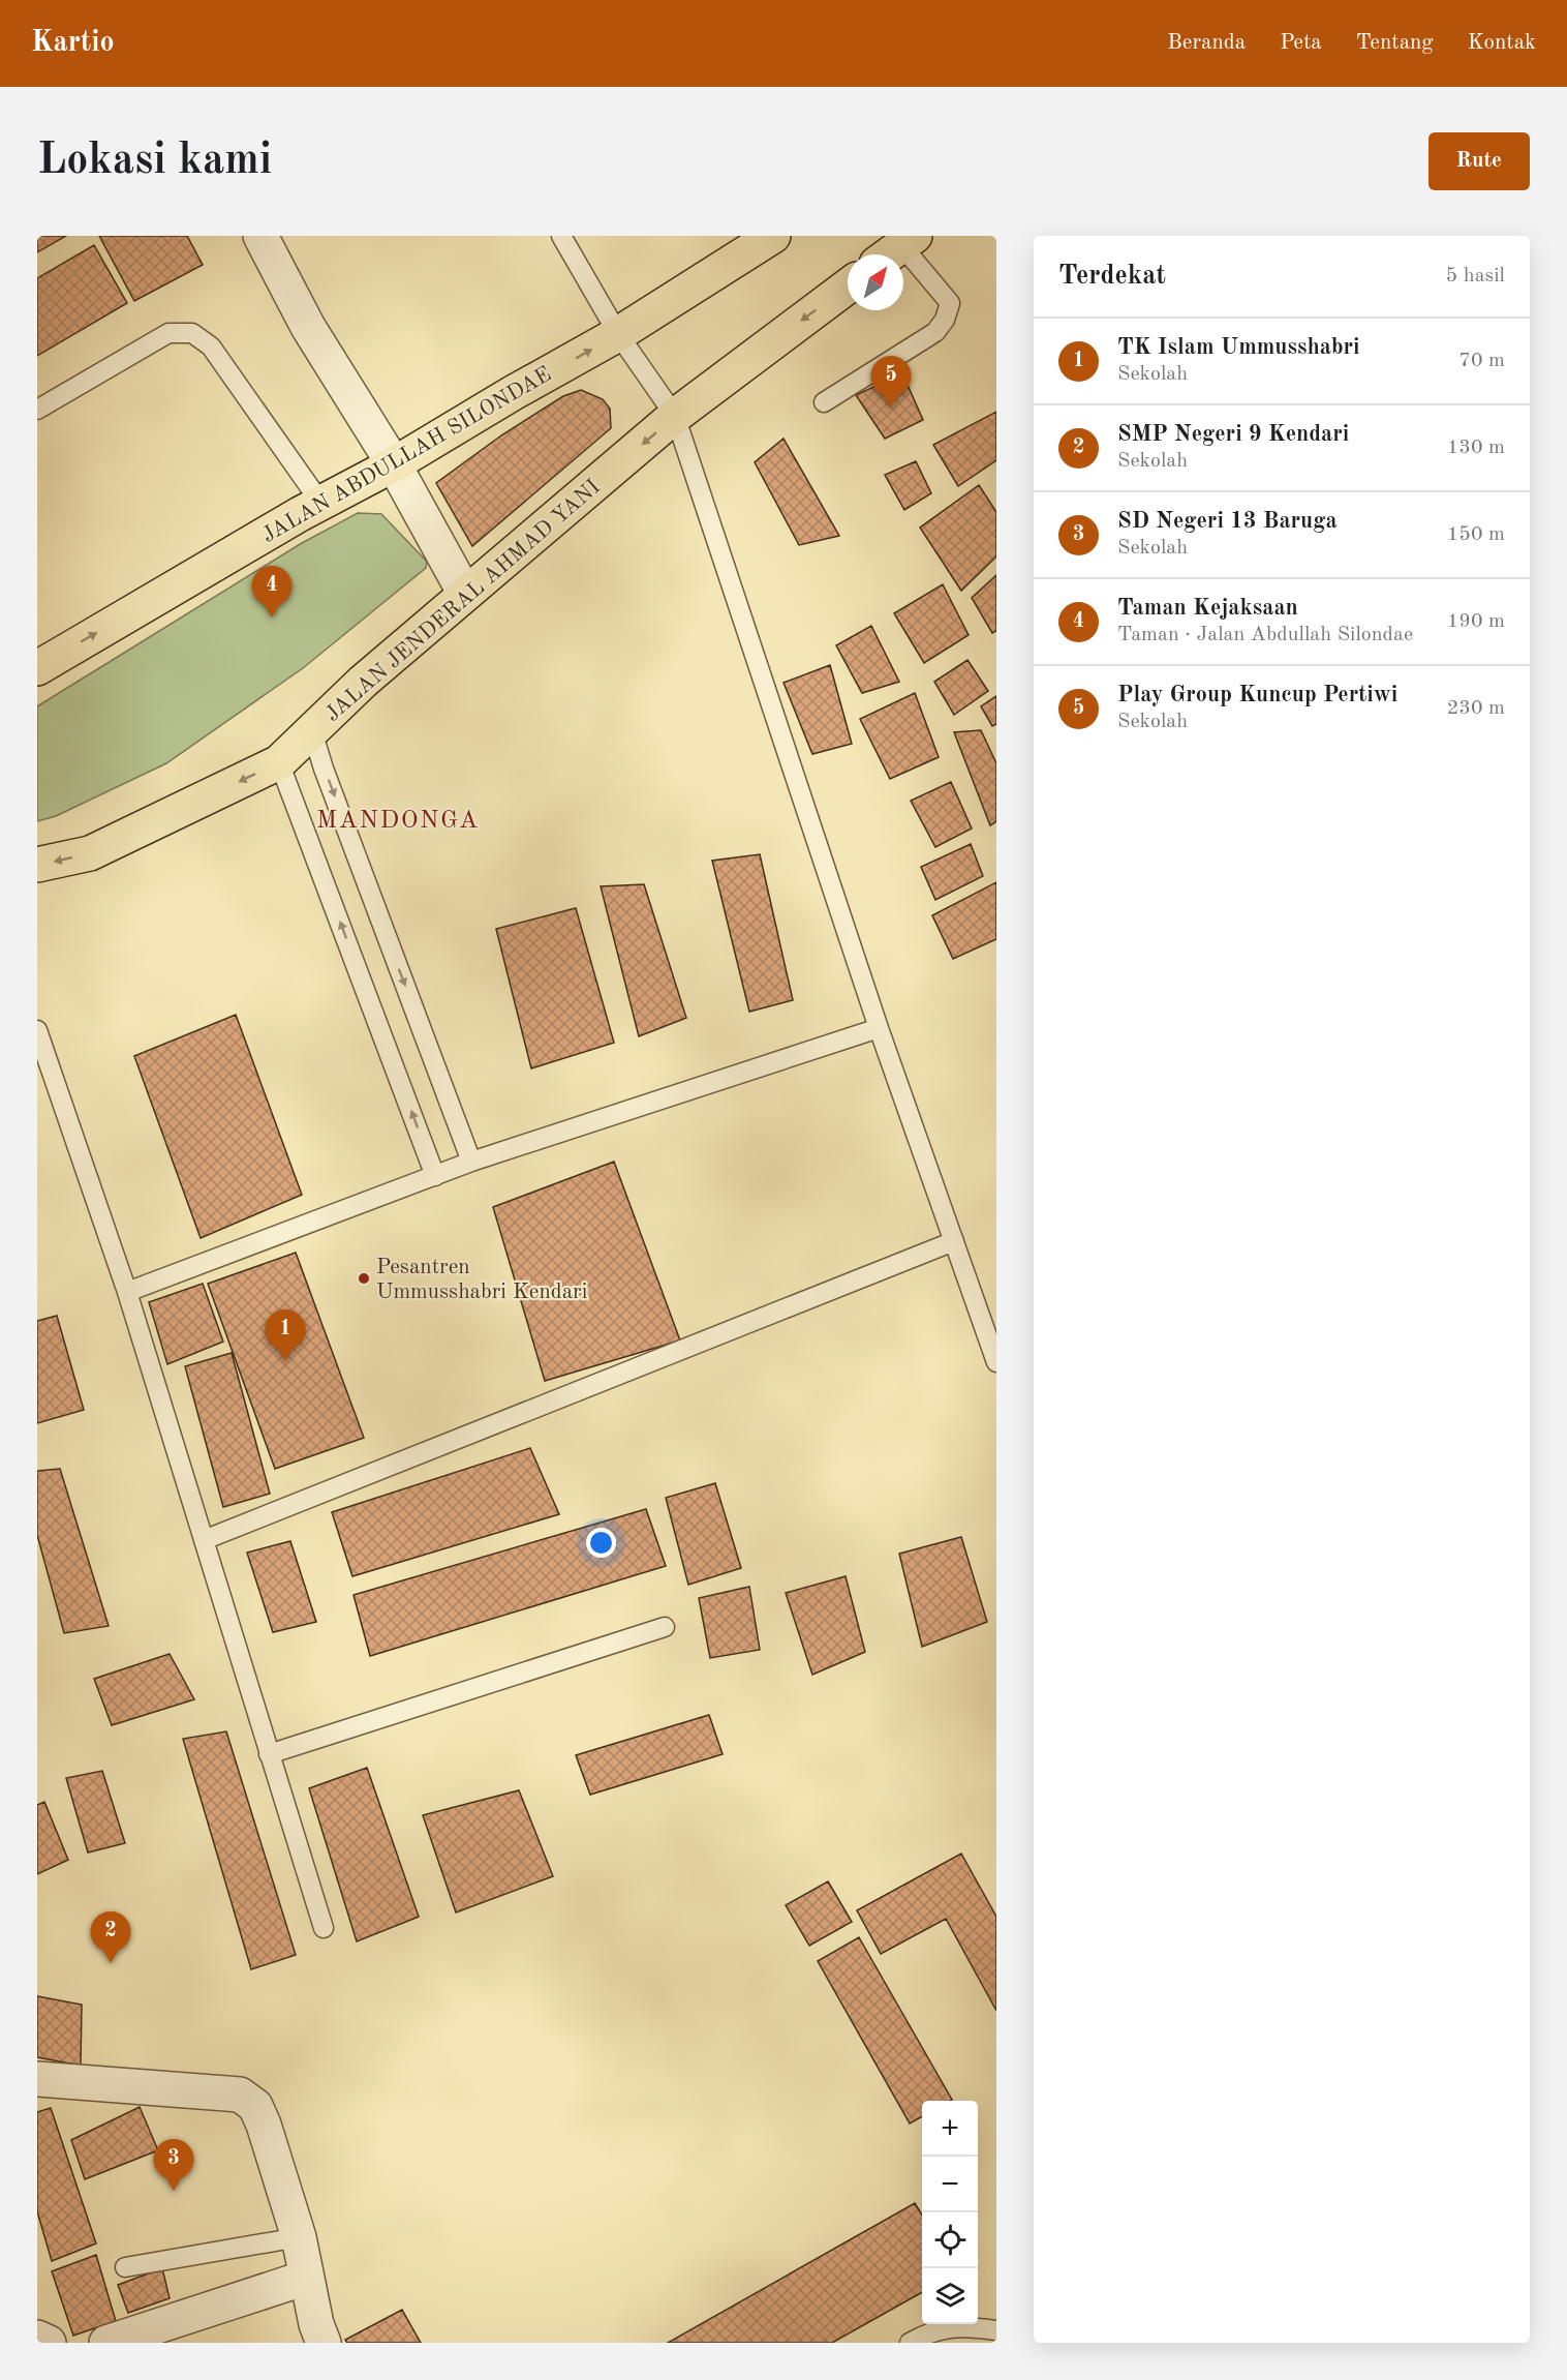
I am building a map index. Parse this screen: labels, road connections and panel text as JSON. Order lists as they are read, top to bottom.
{
  "streets": {
    "highway": ["JALAN ABDULLAH SILONDAE", "JALAN JENDERAL AHMAD YANI"]
  },
  "one_way": ["JALAN ABDULLAH SILONDAE", "JALAN JENDERAL AHMAD YANI"],
  "districts": ["MANDONGA"],
  "places": ["Pesantren Ummusshabri Kendari"],
  "north": "top right",
  "page": {
    "header": "Kartio",
    "nav": [
      "Beranda",
      "Peta",
      "Tentang",
      "Kontak"
    ],
    "buttons": "Rute",
    "title": "Lokasi kami",
    "heading": ["Terdekat", "5 hasil"],
    "list": [
      {
        "mark": "1",
        "name": "TK Islam Ummusshabri",
        "note": "Sekolah",
        "value": "70 m"
      },
      {
        "mark": "2",
        "name": "SMP Negeri 9 Kendari",
        "note": "Sekolah",
        "value": "130 m"
      },
      {
        "mark": "3",
        "name": "SD Negeri 13 Baruga",
        "note": "Sekolah",
        "value": "150 m"
      },
      {
        "mark": "4",
        "name": "Taman Kejaksaan",
        "note": "Taman · Jalan Abdullah Silondae",
        "value": "190 m"
      },
      {
        "mark": "5",
        "name": "Play Group Kuncup Pertiwi",
        "note": "Sekolah",
        "value": "230 m"
      }
    ],
    "pins": [
      "5",
      "4",
      "1",
      "2",
      "3"
    ],
    "map_buttons": ["+", "−"]
  }
}
